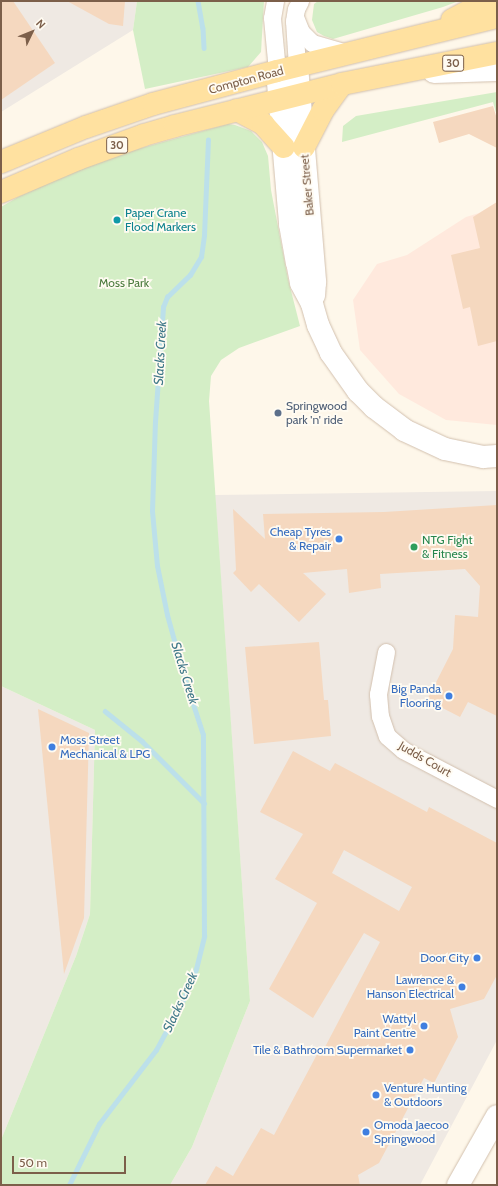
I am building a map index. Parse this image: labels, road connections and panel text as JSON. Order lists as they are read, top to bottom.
{
  "streets": {
    "main road": ["30", "Compton Road"],
    "street": ["Baker Street", "Judds Court"]
  },
  "crossings": [
    ["30", "Baker Street"],
    ["Compton Road", "Baker Street"]
  ],
  "water": ["Slacks Creek"],
  "parks": ["Moss Park"],
  "places": [
    "Paper Crane Flood Markers",
    "Springwood park 'n' ride",
    "Cheap Tyres & Repair",
    "NTG Fight & Fitness",
    "Big Panda Flooring",
    "Moss Street Mechanical & LPG",
    "Door City",
    "Lawrence & Hanson Electrical",
    "Wattyl Paint Centre",
    "Tile & Bathroom Supermarket",
    "Venture Hunting & Outdoors",
    "Omoda Jaecoo Springwood"
  ],
  "scale_bar": "50 m",
  "north": "top right"
}
